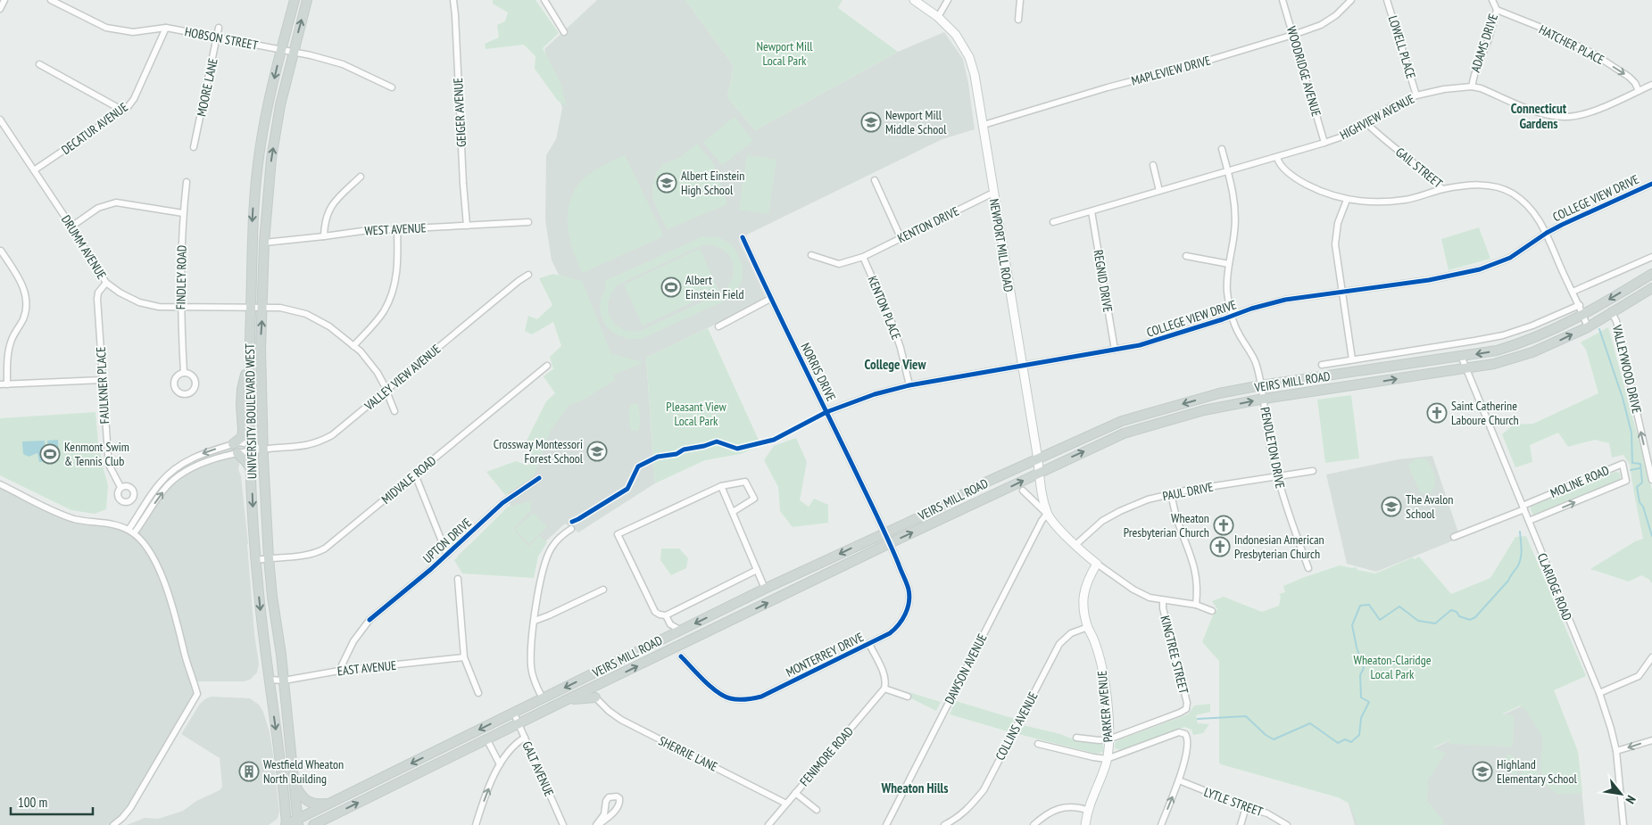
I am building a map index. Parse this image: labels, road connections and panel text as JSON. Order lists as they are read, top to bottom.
{
  "streets": {
    "main road": ["VEIRS MILL ROAD", "UNIVERSITY BOULEVARD WEST"],
    "street": [
      "HOBSON STREET",
      "ADAMS DRIVE",
      "HATCHER PLACE",
      "LOWELL PLACE",
      "MAPLEVIEW DRIVE",
      "WOODRIDGE AVENUE",
      "MOORE LANE",
      "GEIGER AVENUE",
      "HIGHVIEW AVENUE",
      "DECATUR AVENUE",
      "GAIL STREET",
      "COLLEGE VIEW DRIVE",
      "KENTON DRIVE",
      "WEST AVENUE",
      "NEWPORT MILL ROAD",
      "DRUMM AVENUE",
      "FINDLEY ROAD",
      "REGNID DRIVE",
      "KENTON PLACE",
      "VALLEYWOOD DRIVE",
      "NORRIS DRIVE",
      "VALLEY VIEW AVENUE",
      "FAULKNER PLACE",
      "PENDLETON DRIVE",
      "MIDVALE ROAD",
      "MOLINE ROAD",
      "PAUL DRIVE",
      "UPTON DRIVE",
      "CLARIDGE ROAD",
      "MONTERREY DRIVE",
      "KINGTREE STREET",
      "EAST AVENUE",
      "DAWSON AVENUE",
      "PARKER AVENUE",
      "COLLINS AVENUE",
      "SHERRIE LANE",
      "FENIMORE ROAD",
      "GALT AVENUE",
      "LYTLE STREET"
    ]
  },
  "crossings": [
    ["HOBSON STREET", "MOORE LANE"],
    ["HOBSON STREET", "DECATUR AVENUE"],
    ["HOBSON STREET", "UNIVERSITY BOULEVARD WEST"],
    ["ADAMS DRIVE", "HATCHER PLACE"],
    ["ADAMS DRIVE", "HIGHVIEW AVENUE"],
    ["HATCHER PLACE", "HIGHVIEW AVENUE"],
    ["LOWELL PLACE", "HIGHVIEW AVENUE"],
    ["MAPLEVIEW DRIVE", "WOODRIDGE AVENUE"],
    ["MAPLEVIEW DRIVE", "NEWPORT MILL ROAD"],
    ["WOODRIDGE AVENUE", "HIGHVIEW AVENUE"],
    ["GEIGER AVENUE", "WEST AVENUE"],
    ["HIGHVIEW AVENUE", "GAIL STREET"],
    ["HIGHVIEW AVENUE", "REGNID DRIVE"],
    ["HIGHVIEW AVENUE", "PENDLETON DRIVE"],
    ["DECATUR AVENUE", "DRUMM AVENUE"],
    ["GAIL STREET", "COLLEGE VIEW DRIVE"],
    ["GAIL STREET", "VEIRS MILL ROAD"],
    ["COLLEGE VIEW DRIVE", "NEWPORT MILL ROAD"],
    ["COLLEGE VIEW DRIVE", "REGNID DRIVE"],
    ["COLLEGE VIEW DRIVE", "KENTON PLACE"],
    ["COLLEGE VIEW DRIVE", "NORRIS DRIVE"],
    ["COLLEGE VIEW DRIVE", "PENDLETON DRIVE"],
    ["KENTON DRIVE", "NEWPORT MILL ROAD"],
    ["KENTON DRIVE", "KENTON PLACE"],
    ["WEST AVENUE", "UNIVERSITY BOULEVARD WEST"],
    ["NEWPORT MILL ROAD", "VEIRS MILL ROAD"],
    ["NEWPORT MILL ROAD", "PAUL DRIVE"],
    ["NEWPORT MILL ROAD", "KINGTREE STREET"],
    ["NEWPORT MILL ROAD", "DAWSON AVENUE"],
    ["NEWPORT MILL ROAD", "PARKER AVENUE"],
    ["DRUMM AVENUE", "FINDLEY ROAD"],
    ["DRUMM AVENUE", "VALLEY VIEW AVENUE"],
    ["DRUMM AVENUE", "FAULKNER PLACE"],
    ["DRUMM AVENUE", "UNIVERSITY BOULEVARD WEST"],
    ["VALLEYWOOD DRIVE", "VEIRS MILL ROAD"],
    ["NORRIS DRIVE", "VEIRS MILL ROAD"],
    ["NORRIS DRIVE", "MONTERREY DRIVE"],
    ["VALLEY VIEW AVENUE", "UNIVERSITY BOULEVARD WEST"],
    ["VEIRS MILL ROAD", "UNIVERSITY BOULEVARD WEST"],
    ["VEIRS MILL ROAD", "PENDLETON DRIVE"],
    ["VEIRS MILL ROAD", "CLARIDGE ROAD"],
    ["VEIRS MILL ROAD", "MONTERREY DRIVE"],
    ["VEIRS MILL ROAD", "GALT AVENUE"],
    ["UNIVERSITY BOULEVARD WEST", "MIDVALE ROAD"],
    ["UNIVERSITY BOULEVARD WEST", "EAST AVENUE"],
    ["PENDLETON DRIVE", "PAUL DRIVE"],
    ["MOLINE ROAD", "CLARIDGE ROAD"],
    ["UPTON DRIVE", "EAST AVENUE"],
    ["KINGTREE STREET", "PARKER AVENUE"],
    ["PARKER AVENUE", "COLLINS AVENUE"],
    ["SHERRIE LANE", "FENIMORE ROAD"]
  ],
  "one_way": ["HATCHER PLACE", "VALLEYWOOD DRIVE"],
  "districts": ["Connecticut Gardens", "College View", "Wheaton Hills"],
  "parks": ["Newport Mill Local Park", "Pleasant View Local Park", "Wheaton-Claridge Local Park"],
  "places": {
    "school or university": [
      "Newport Mill Middle School",
      "Albert Einstein High School",
      "Crossway Montessori Forest School",
      "The Avalon School",
      "Highland Elementary School"
    ],
    "sports": ["Albert Einstein Field", "Kenmont Swim & Tennis Club"],
    "church": ["Saint Catherine Laboure Church", "Wheaton Presbyterian Church", "Indonesian American Presbyterian Church"],
    "building": ["Westfield Wheaton North Building"]
  },
  "scale_bar": "100 m",
  "north": "bottom right"
}
